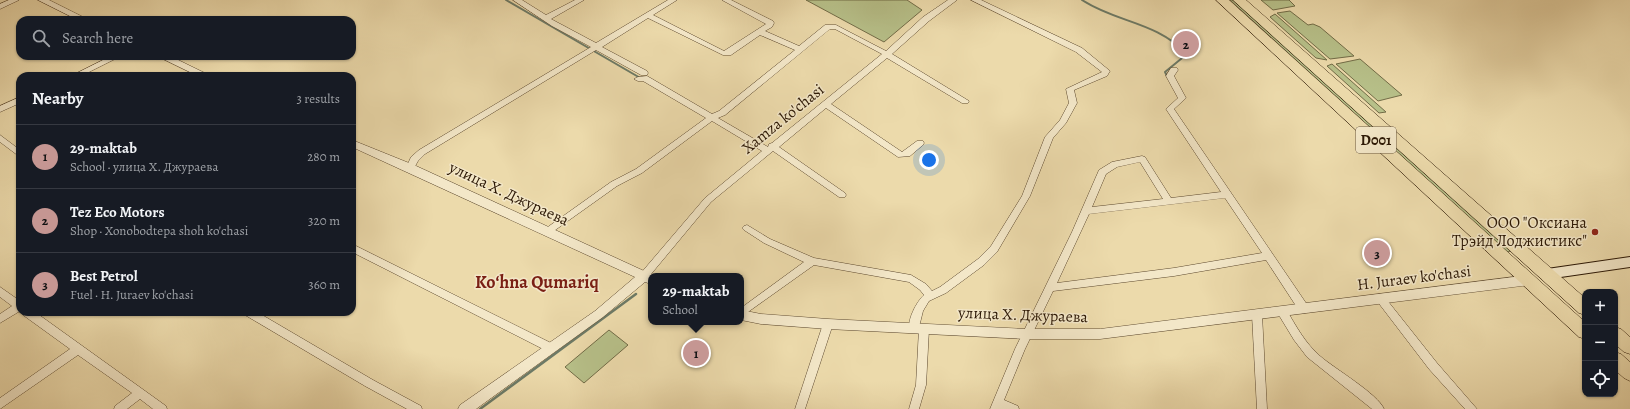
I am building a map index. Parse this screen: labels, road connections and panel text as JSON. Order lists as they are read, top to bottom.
{
  "streets": {
    "highway": ["D001"],
    "street": ["Xamza ko'chasi", "улица Х. Джураева", "H. Juraev ko'chasi"]
  },
  "crossings": [
    ["D001", "H. Juraev ko'chasi"],
    ["улица Х. Джураева", "H. Juraev ko'chasi"]
  ],
  "districts": ["Koʻhna Qumariq"],
  "places": ["ООО \"Оксиана Трэйд Лоджистикс\""],
  "page": {
    "search": "Search here",
    "pins": ["2", "3", "1"],
    "heading": ["Nearby", "3 results"],
    "list": [
      {
        "mark": "1",
        "name": "29-maktab",
        "note": "School · улица Х. Джураева",
        "value": "280 m"
      },
      {
        "mark": "2",
        "name": "Tez Eco Motors",
        "note": "Shop · Xonobodtepa shoh ko'chasi",
        "value": "320 m"
      },
      {
        "mark": "3",
        "name": "Best Petrol",
        "note": "Fuel · H. Juraev ko'chasi",
        "value": "360 m"
      }
    ],
    "popup": ["29-maktab", "School"],
    "map_buttons": ["+", "−"]
  }
}
